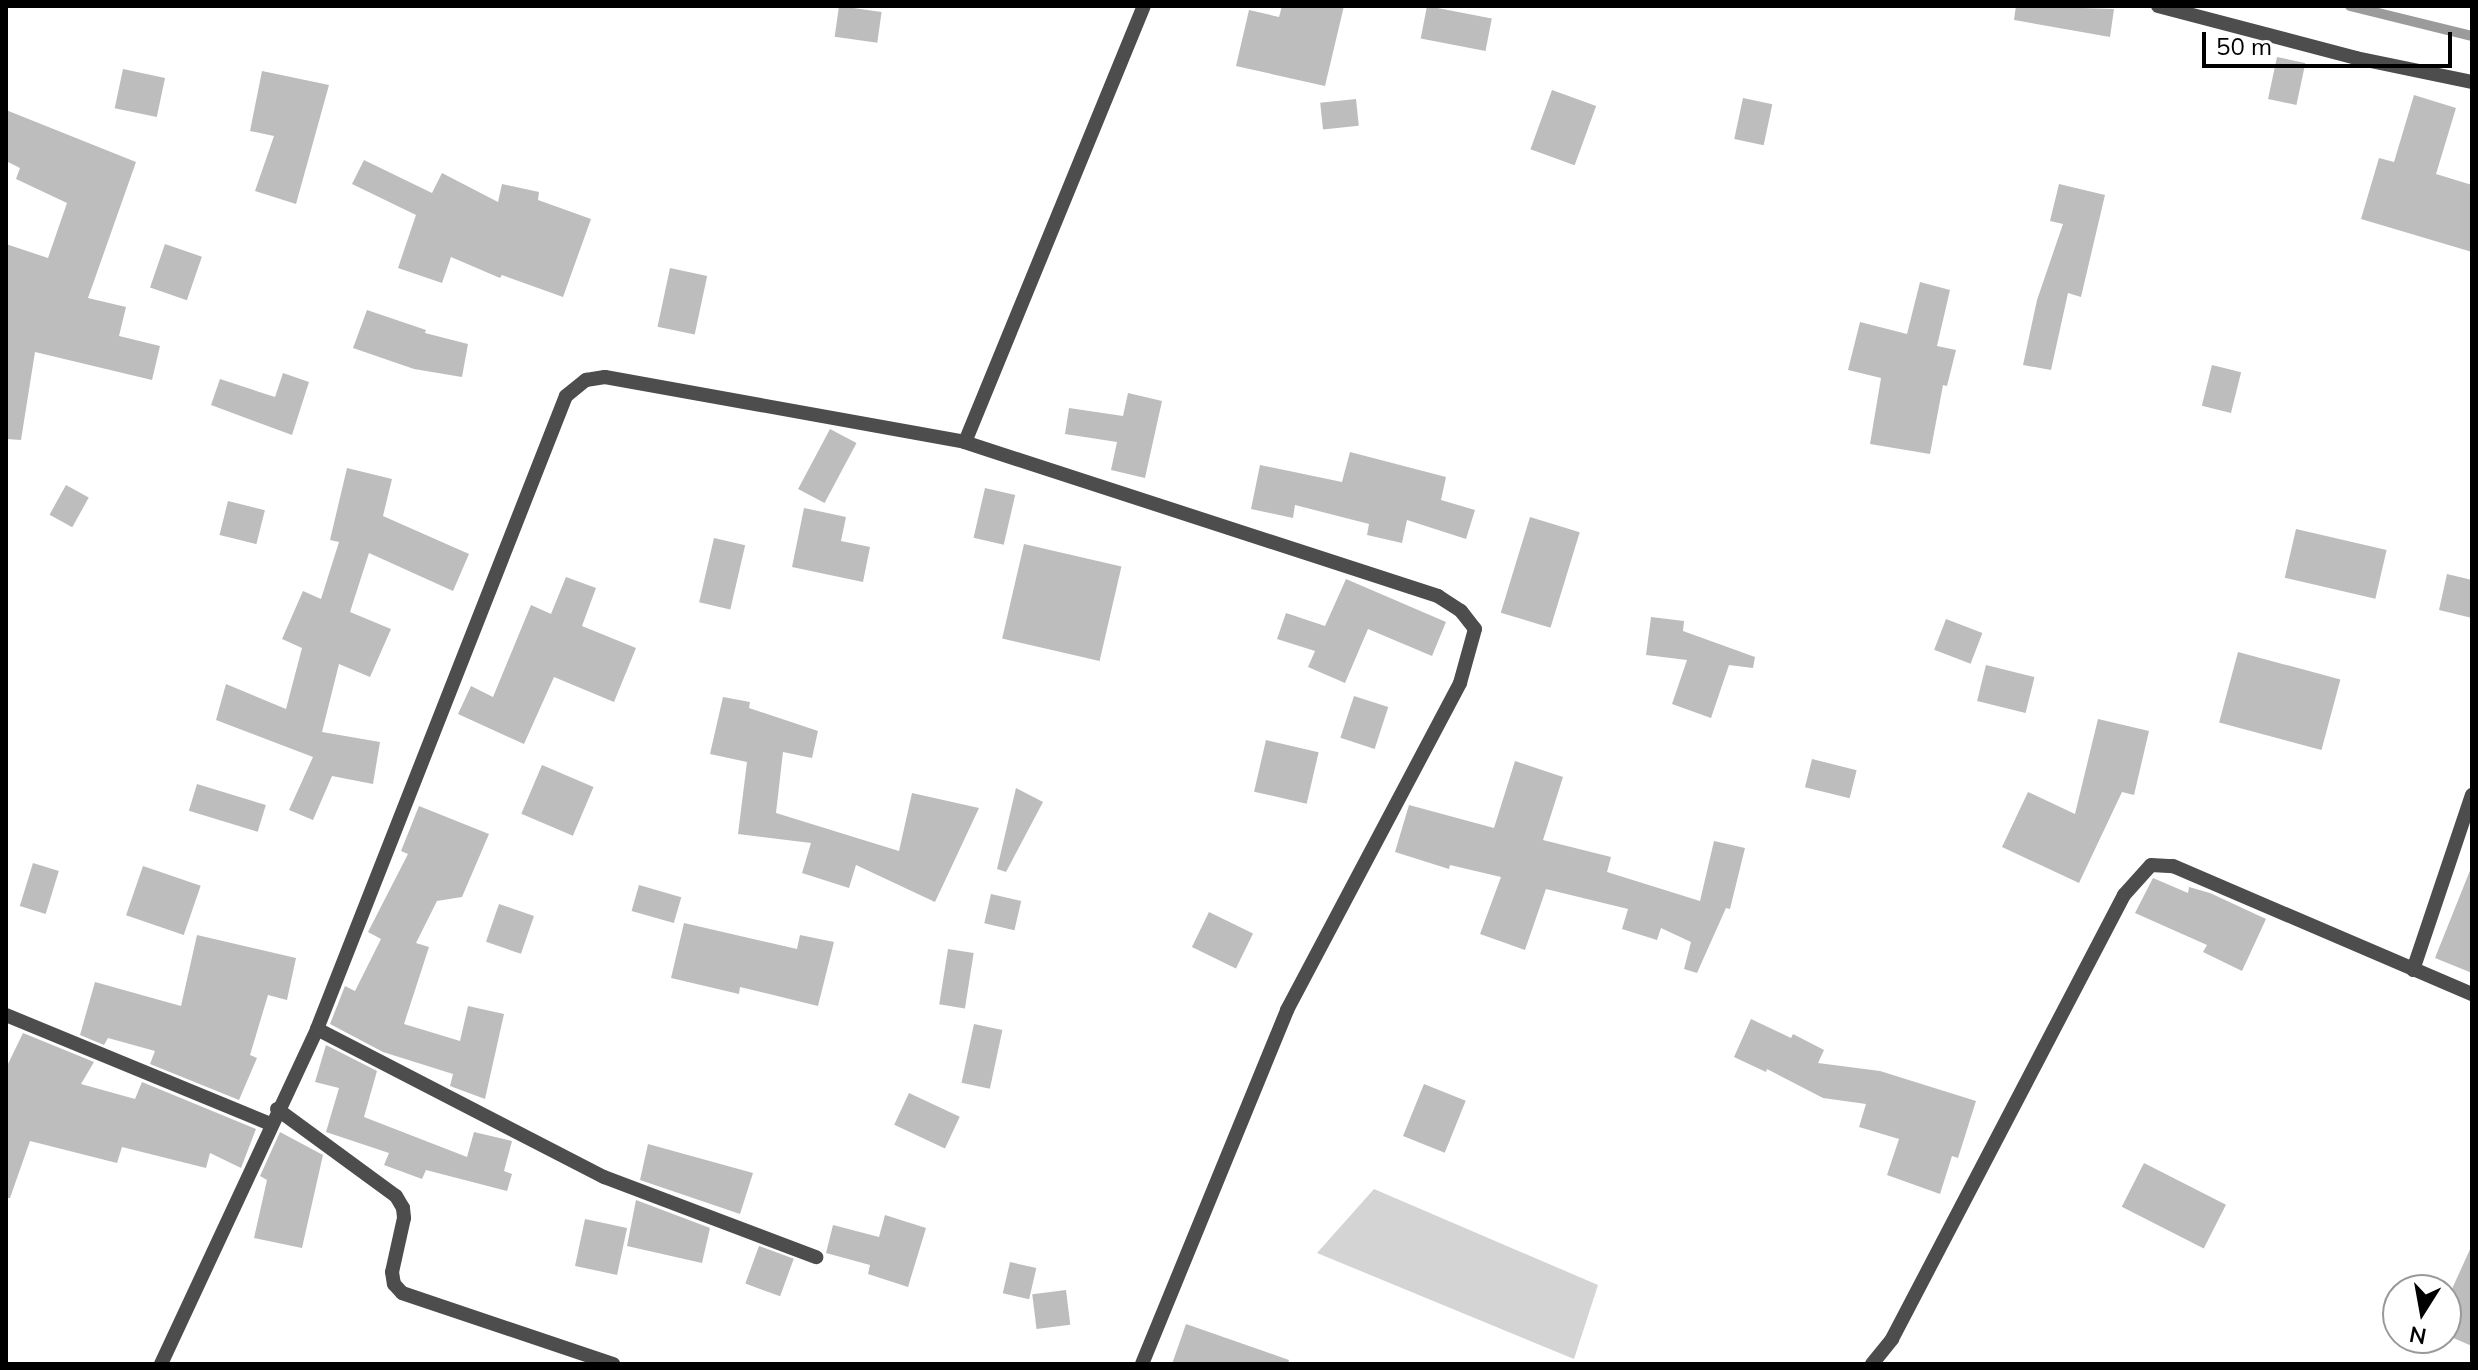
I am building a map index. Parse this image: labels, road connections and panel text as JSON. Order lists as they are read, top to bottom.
{
  "scale_bar": "50 m",
  "north": "bottom"
}
